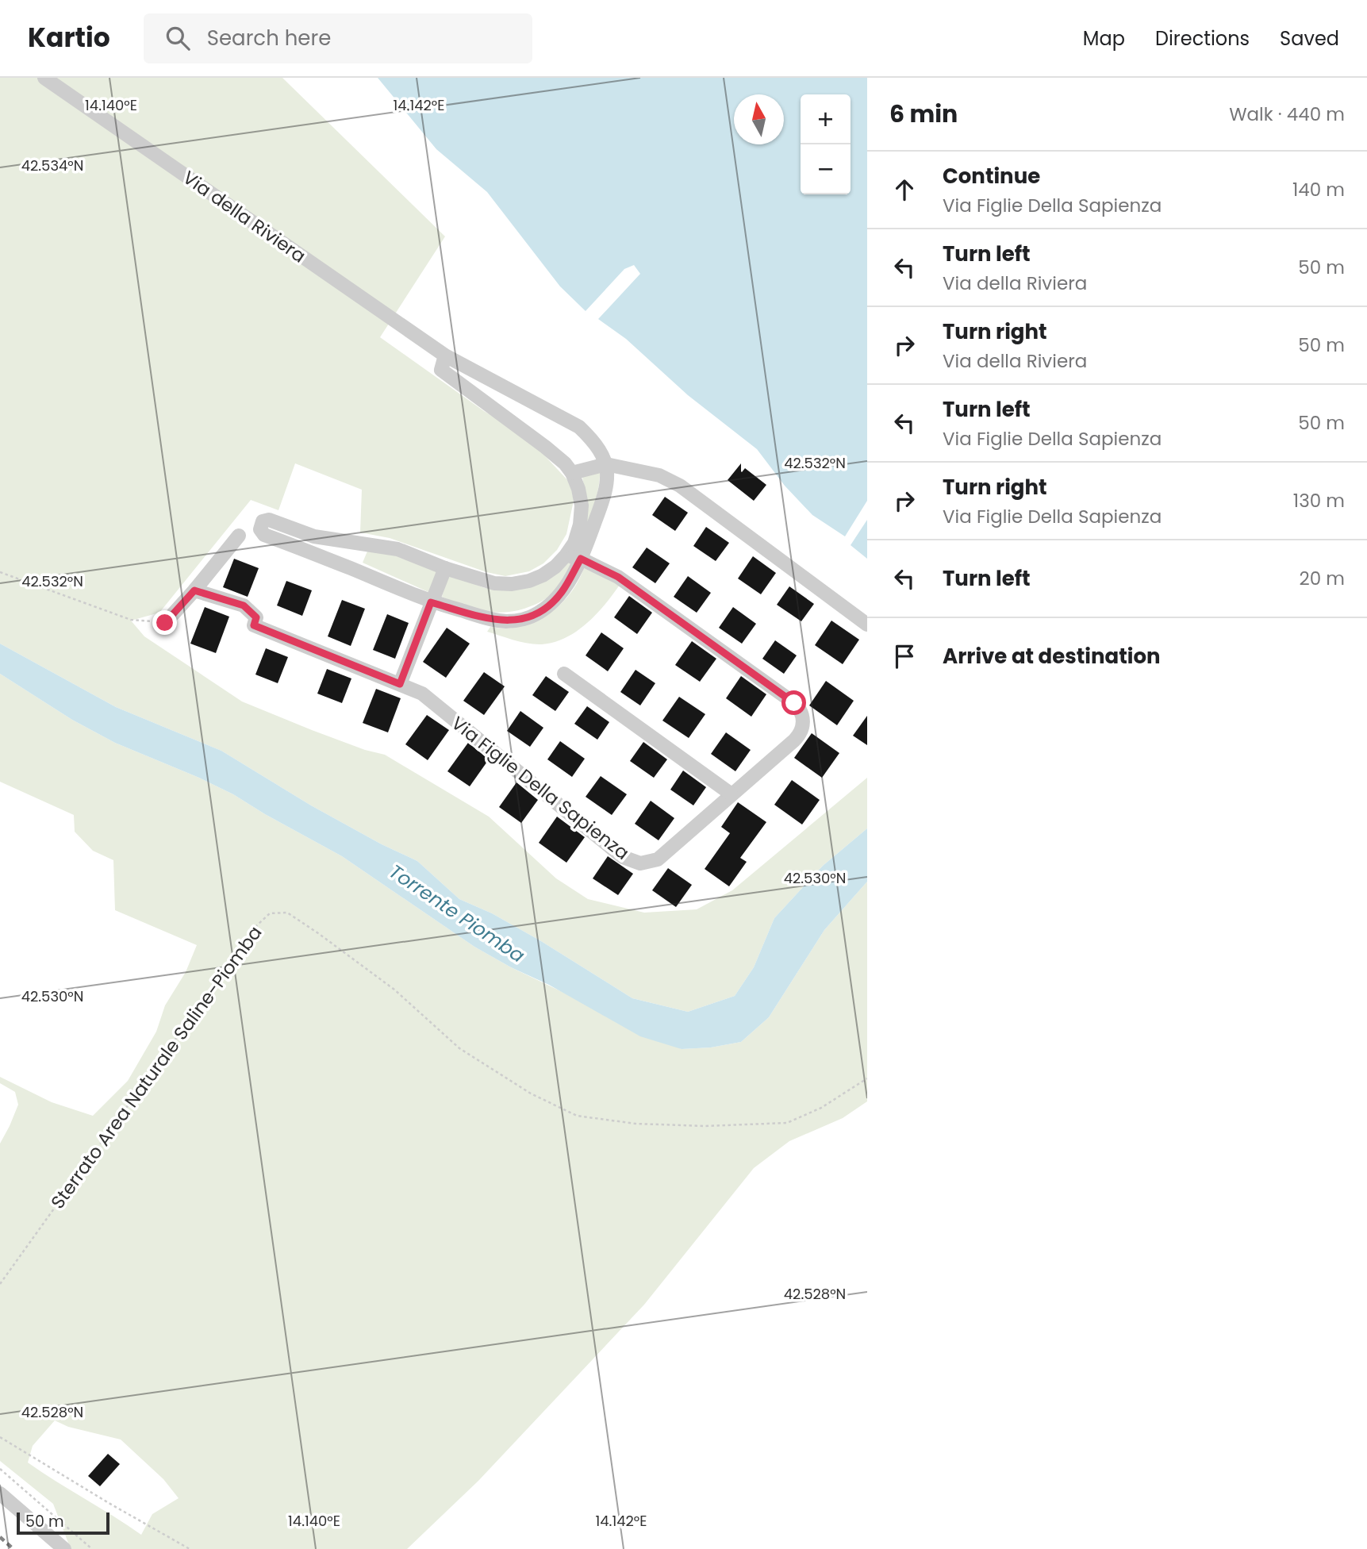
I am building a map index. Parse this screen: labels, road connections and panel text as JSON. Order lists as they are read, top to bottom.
{
  "streets": {
    "street": ["Via della Riviera", "Via Figlie Della Sapienza"],
    "path": ["Sterrato Area Naturale Saline-Piomba"]
  },
  "crossings": [
    ["Via della Riviera", "Via Figlie Della Sapienza"]
  ],
  "water": ["Torrente Piomba"],
  "scale_bar": "50 m",
  "north": "top",
  "page": {
    "header": "Kartio",
    "search": "Search here",
    "nav": ["Map", "Directions", "Saved"],
    "heading": ["6 min", "Walk · 440 m"],
    "map_buttons": ["+", "−"],
    "list": [
      ["Continue", "Via Figlie Della Sapienza", "140 m"],
      ["Turn left", "Via della Riviera", "50 m"],
      ["Turn right", "Via della Riviera", "50 m"],
      ["Turn left", "Via Figlie Della Sapienza", "50 m"],
      ["Turn right", "Via Figlie Della Sapienza", "130 m"],
      ["Turn left", "20 m"],
      "Arrive at destination"
    ],
    "scale": "50 m"
  },
  "coordinates": [
    "14.140°E",
    "14.142°E",
    "42.534°N",
    "42.532°N",
    "42.530°N",
    "42.528°N"
  ]
}
